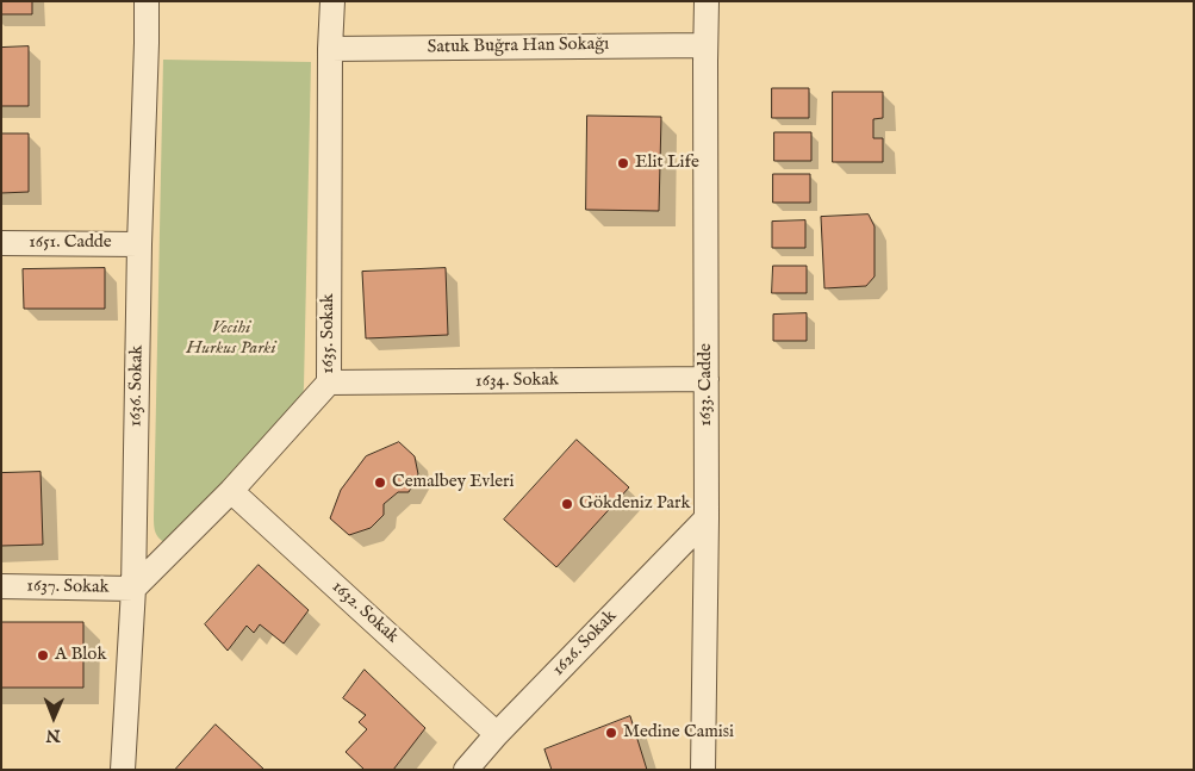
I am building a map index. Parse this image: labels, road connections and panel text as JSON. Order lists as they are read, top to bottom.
{
  "streets": {
    "street": [
      "Satuk Buğra Han Sokağı",
      "1651. Cadde",
      "1635. Sokak",
      "1634. Sokak",
      "1633. Cadde",
      "1636. Sokak",
      "1637. Sokak",
      "1632. Sokak",
      "1626. Sokak"
    ]
  },
  "crossings": [
    ["Satuk Buğra Han Sokağı", "1635. Sokak"],
    ["Satuk Buğra Han Sokağı", "1633. Cadde"],
    ["1651. Cadde", "1636. Sokak"],
    ["1635. Sokak", "1634. Sokak"],
    ["1635. Sokak", "1636. Sokak"],
    ["1635. Sokak", "1637. Sokak"],
    ["1635. Sokak", "1632. Sokak"],
    ["1634. Sokak", "1633. Cadde"],
    ["1633. Cadde", "1626. Sokak"],
    ["1636. Sokak", "1637. Sokak"],
    ["1632. Sokak", "1626. Sokak"]
  ],
  "parks": ["Vecihi Hurkus Parki"],
  "places": [
    "Elit Life",
    "Cemalbey Evleri",
    "Gökdeniz Park",
    "A Blok",
    "Medine Camisi"
  ],
  "north": "bottom"
}
